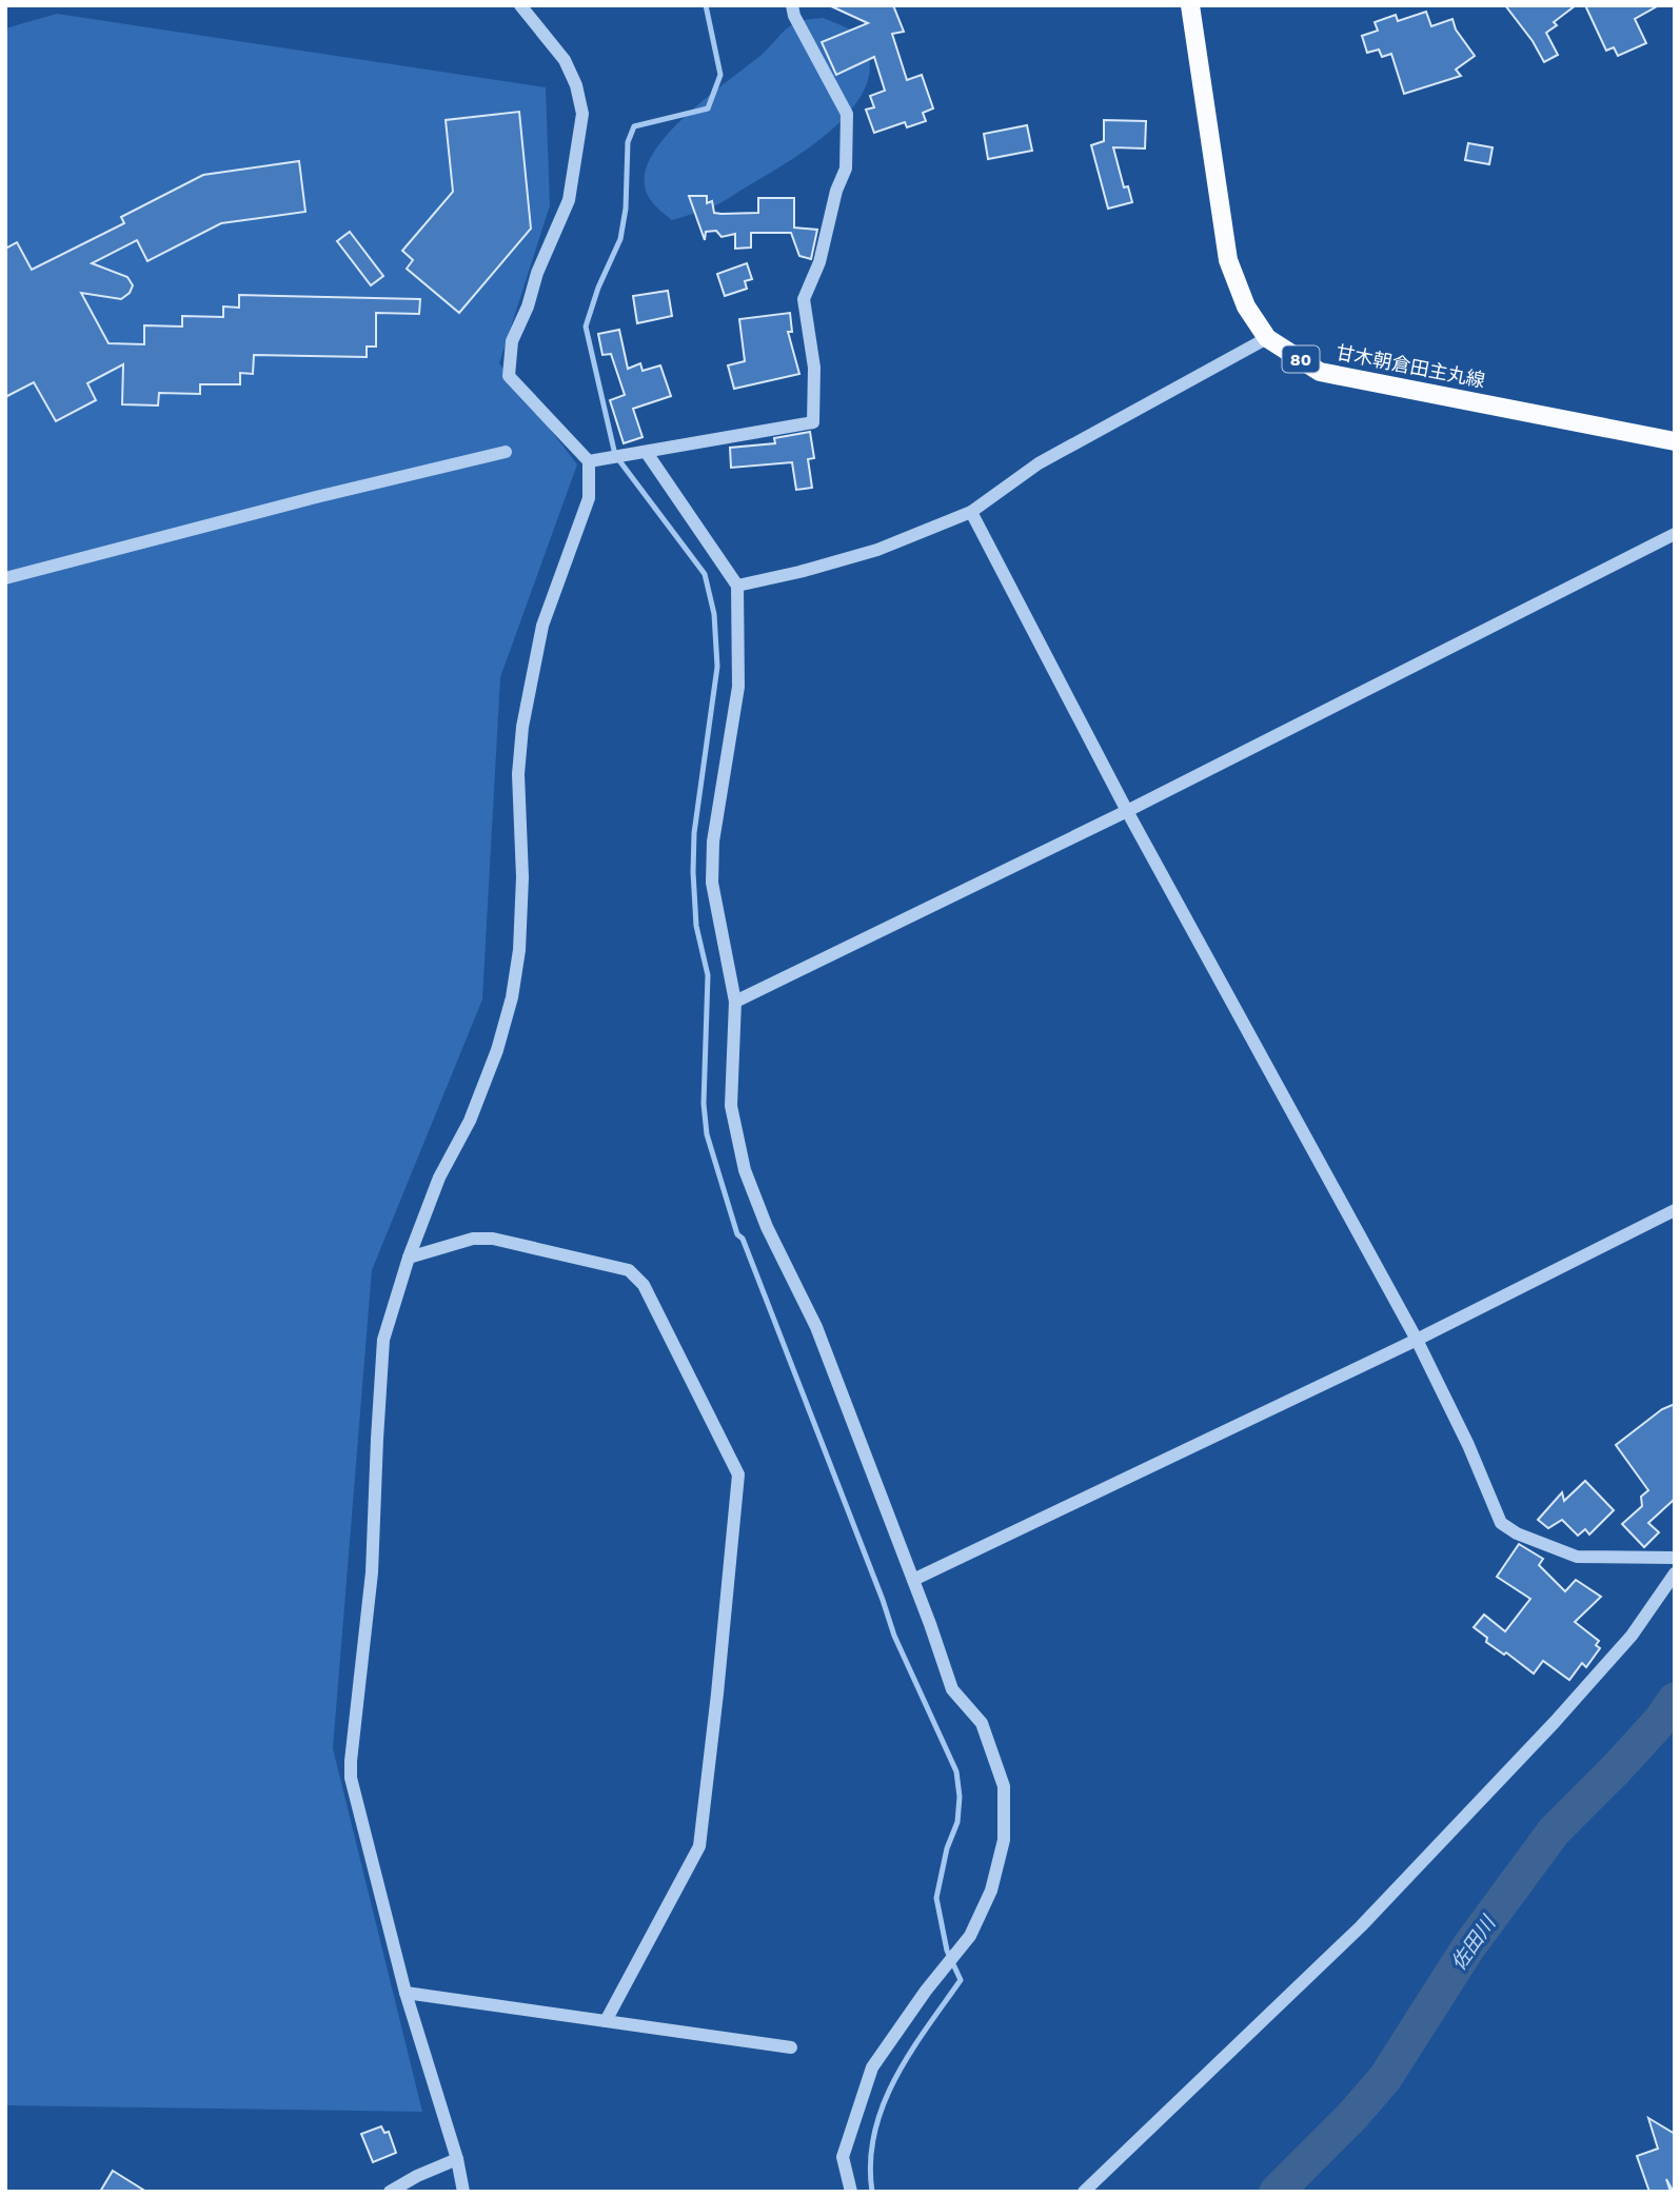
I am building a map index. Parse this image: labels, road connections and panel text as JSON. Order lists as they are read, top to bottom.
{
  "streets": {
    "main road": ["80", "甘木朝倉田主丸線"]
  },
  "water": ["佐田川"]
}
